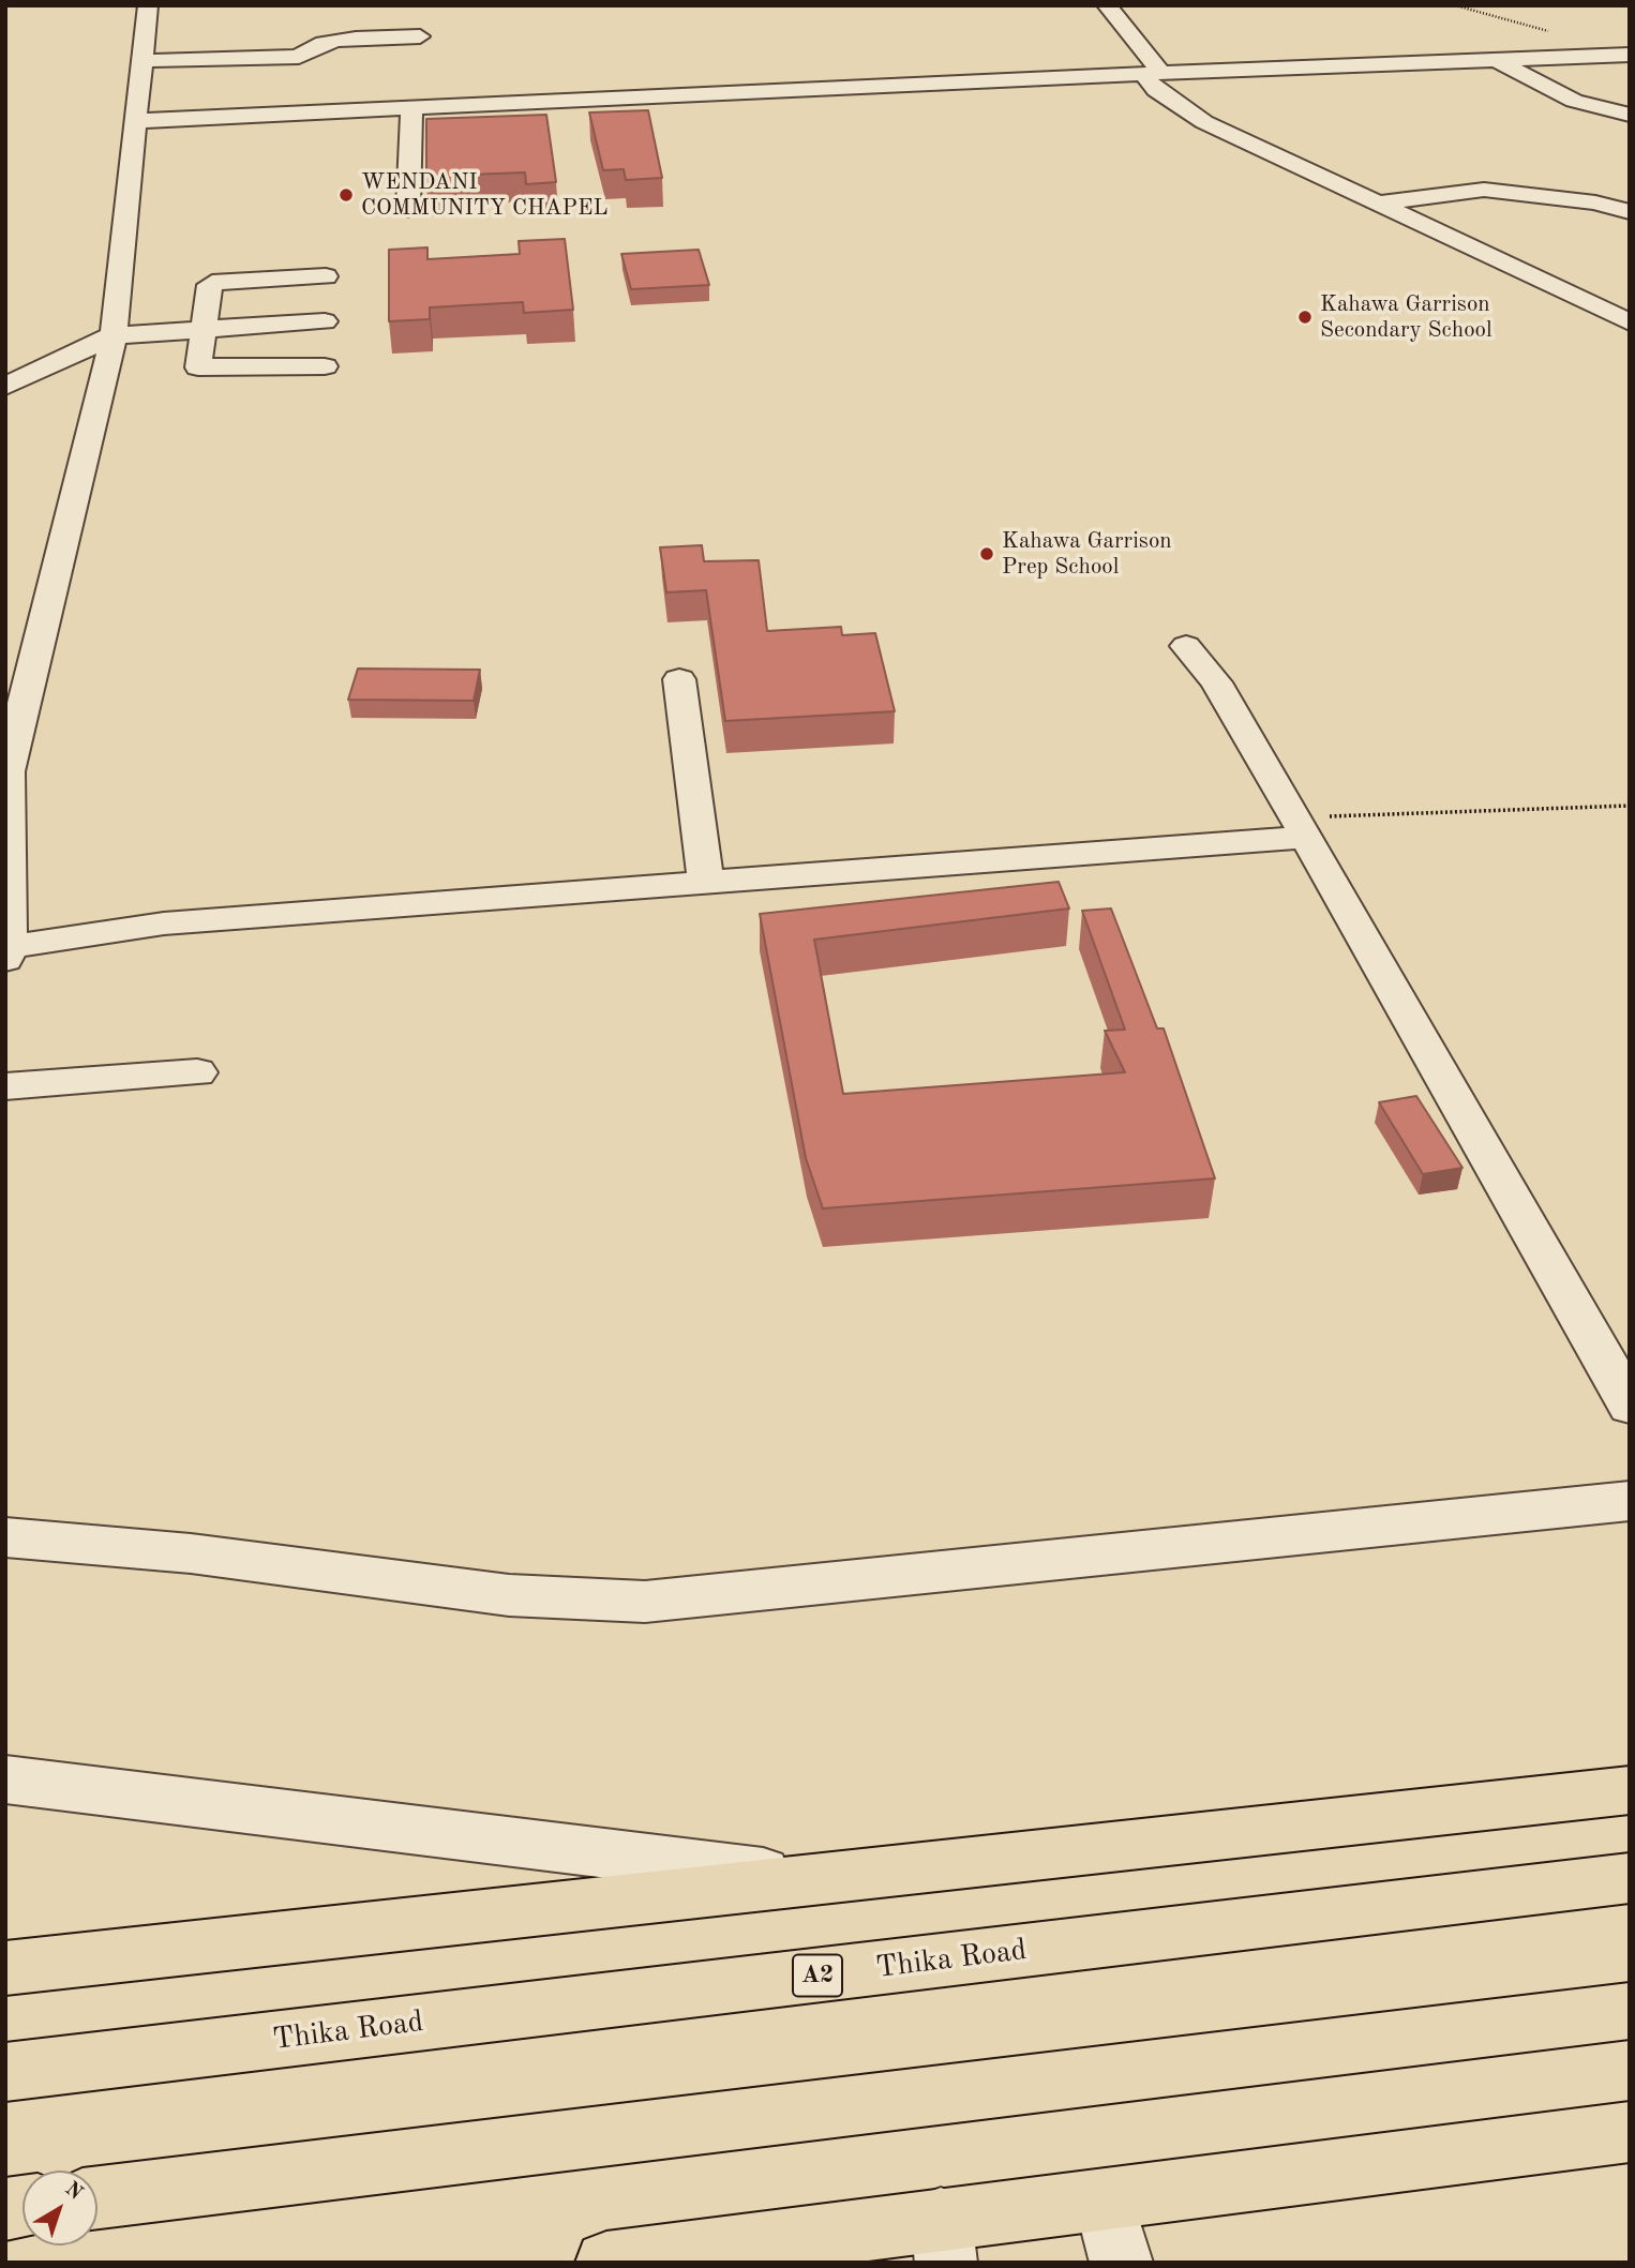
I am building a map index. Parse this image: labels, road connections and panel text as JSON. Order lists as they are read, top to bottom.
{
  "streets": {
    "main road": ["Thika Road", "A2"]
  },
  "places": ["WENDANI COMMUNITY CHAPEL", "Kahawa Garrison Secondary School", "Kahawa Garrison Prep School"],
  "north": "top right"
}
